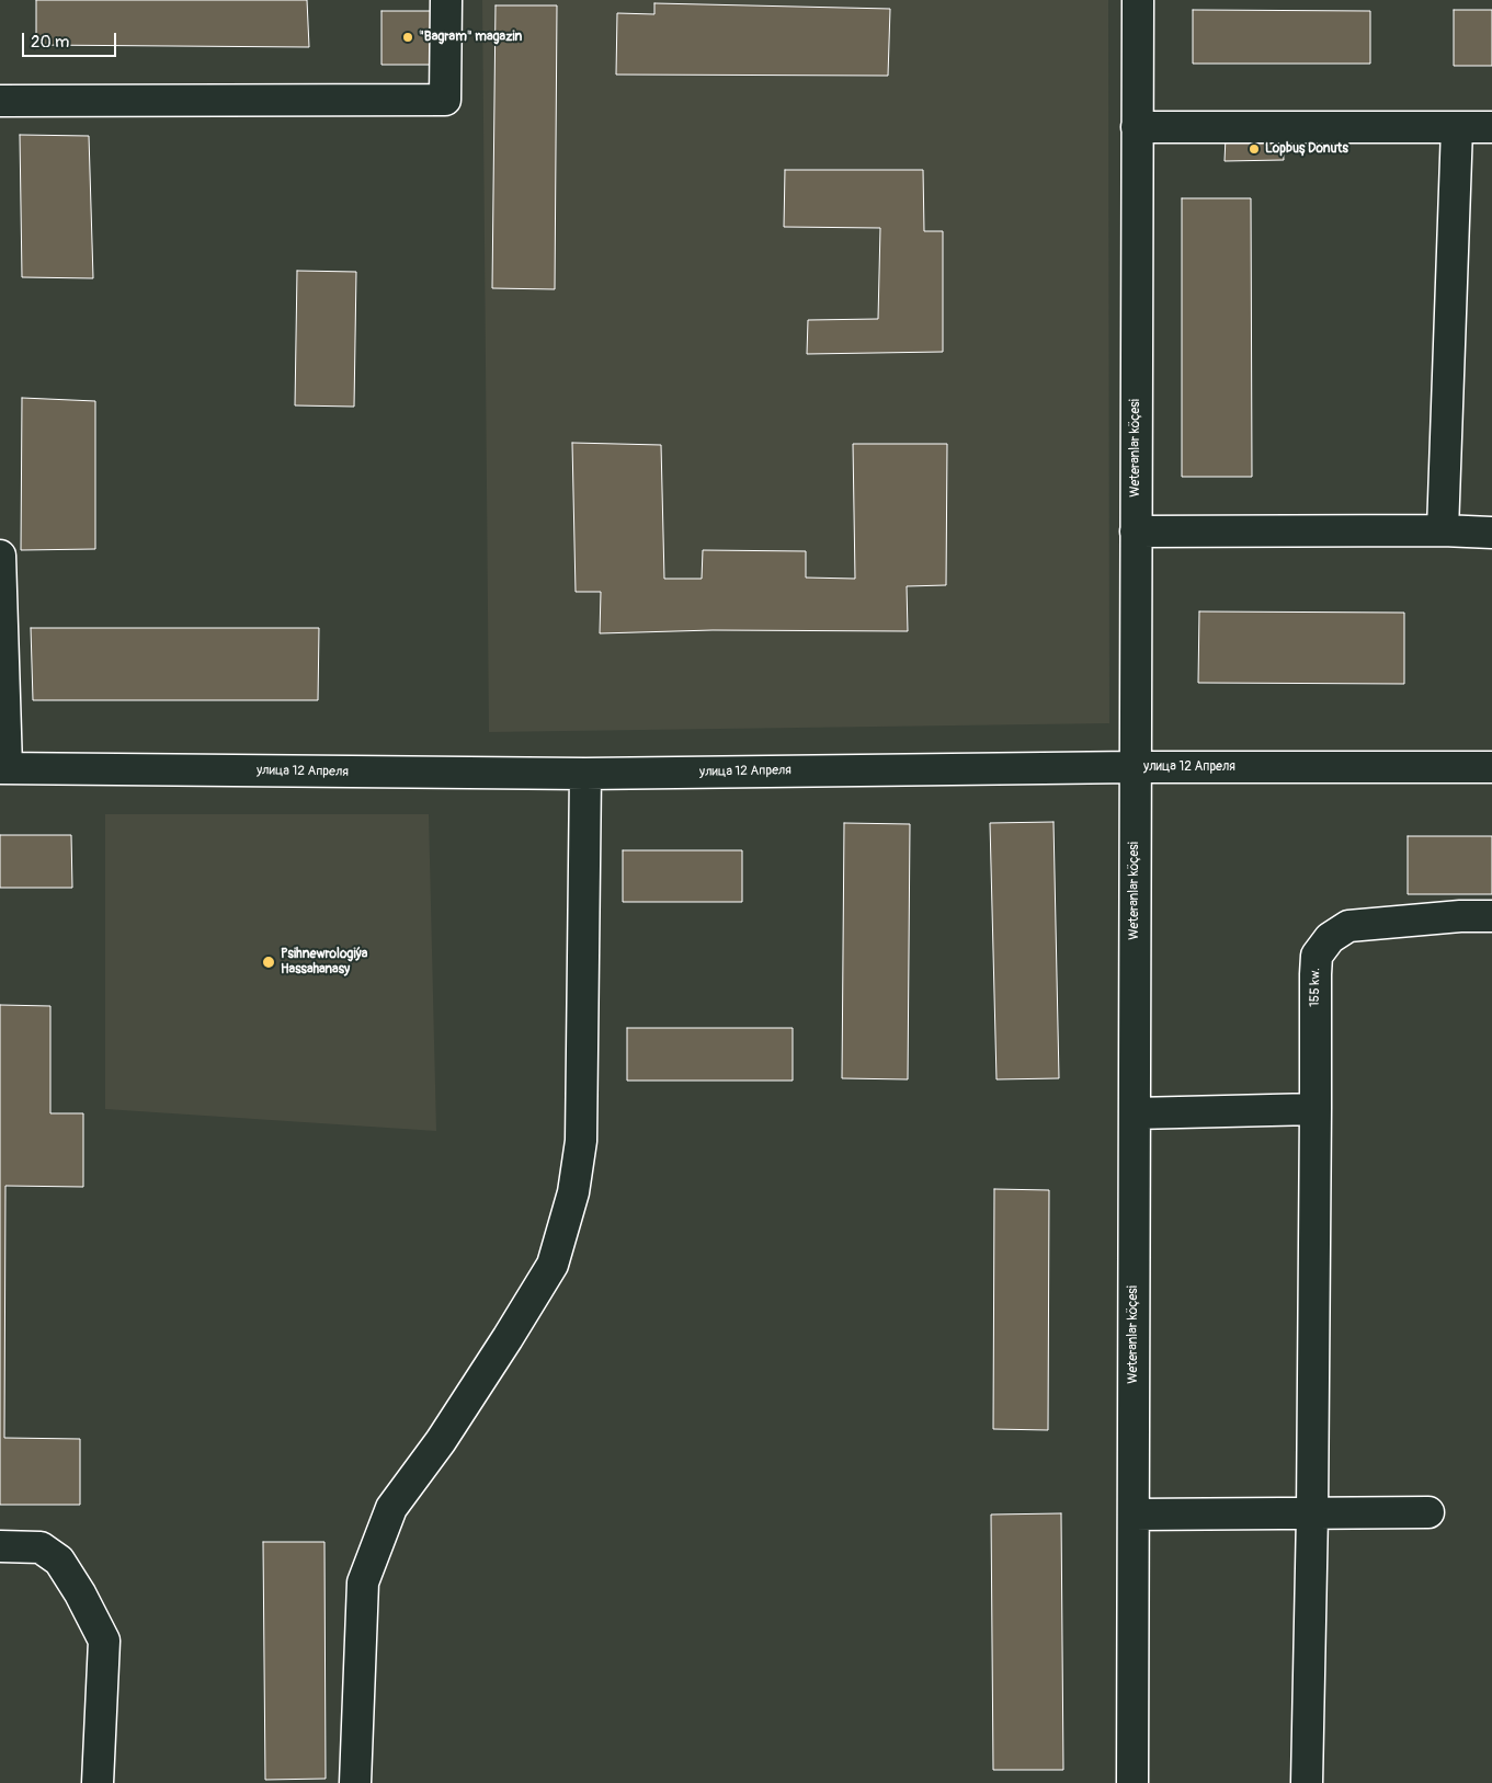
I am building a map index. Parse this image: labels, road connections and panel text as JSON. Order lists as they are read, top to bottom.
{
  "streets": {
    "street": ["Weteranlar köçesi", "улица 12 Апреля", "155 kw."]
  },
  "crossings": [
    ["Weteranlar köçesi", "улица 12 Апреля"]
  ],
  "places": ["\"Bagram\" magazin", "Lopbuş Donuts", "Psihnewrologiýa Hassahanasy"],
  "scale_bar": "20 m"
}
